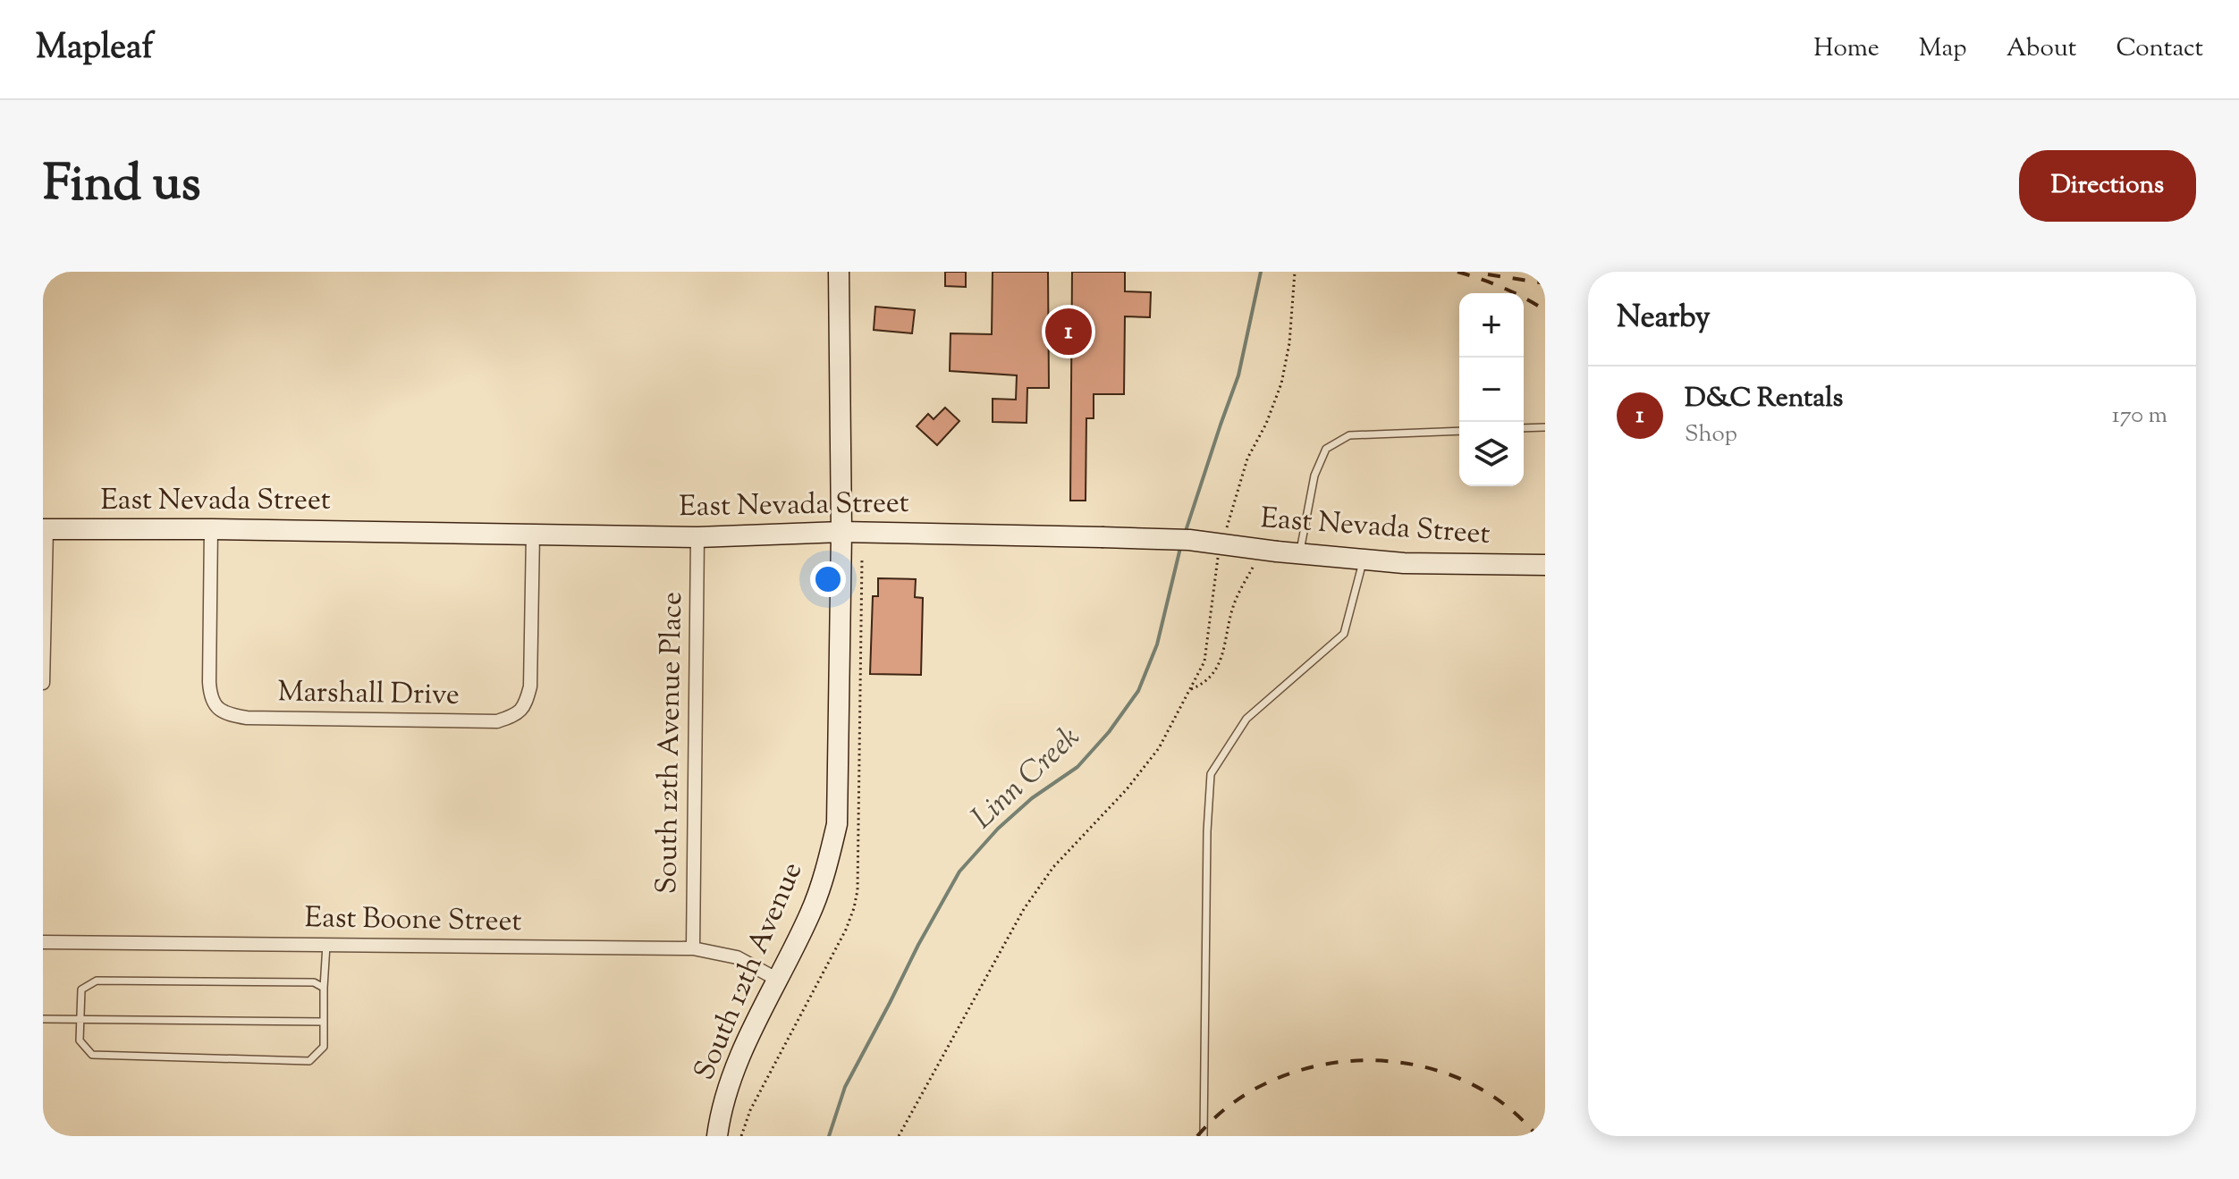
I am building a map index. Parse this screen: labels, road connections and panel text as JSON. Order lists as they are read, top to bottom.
{
  "streets": {
    "main road": ["East Nevada Street", "South 12th Avenue"],
    "street": ["Marshall Drive", "South 12th Avenue Place", "East Boone Street"]
  },
  "crossings": [
    ["East Nevada Street", "Marshall Drive"],
    ["East Nevada Street", "South 12th Avenue Place"],
    ["East Nevada Street", "South 12th Avenue"],
    ["South 12th Avenue Place", "East Boone Street"],
    ["East Boone Street", "South 12th Avenue"]
  ],
  "water": ["Linn Creek"],
  "page": {
    "header": "Mapleaf",
    "nav": [
      "Home",
      "Map",
      "About",
      "Contact"
    ],
    "title": "Find us",
    "buttons": "Directions",
    "heading": "Nearby",
    "map_buttons": ["+", "−"],
    "pins": "1",
    "list": [
      {
        "mark": "1",
        "name": "D&C Rentals",
        "note": "Shop",
        "value": "170 m"
      }
    ]
  }
}
